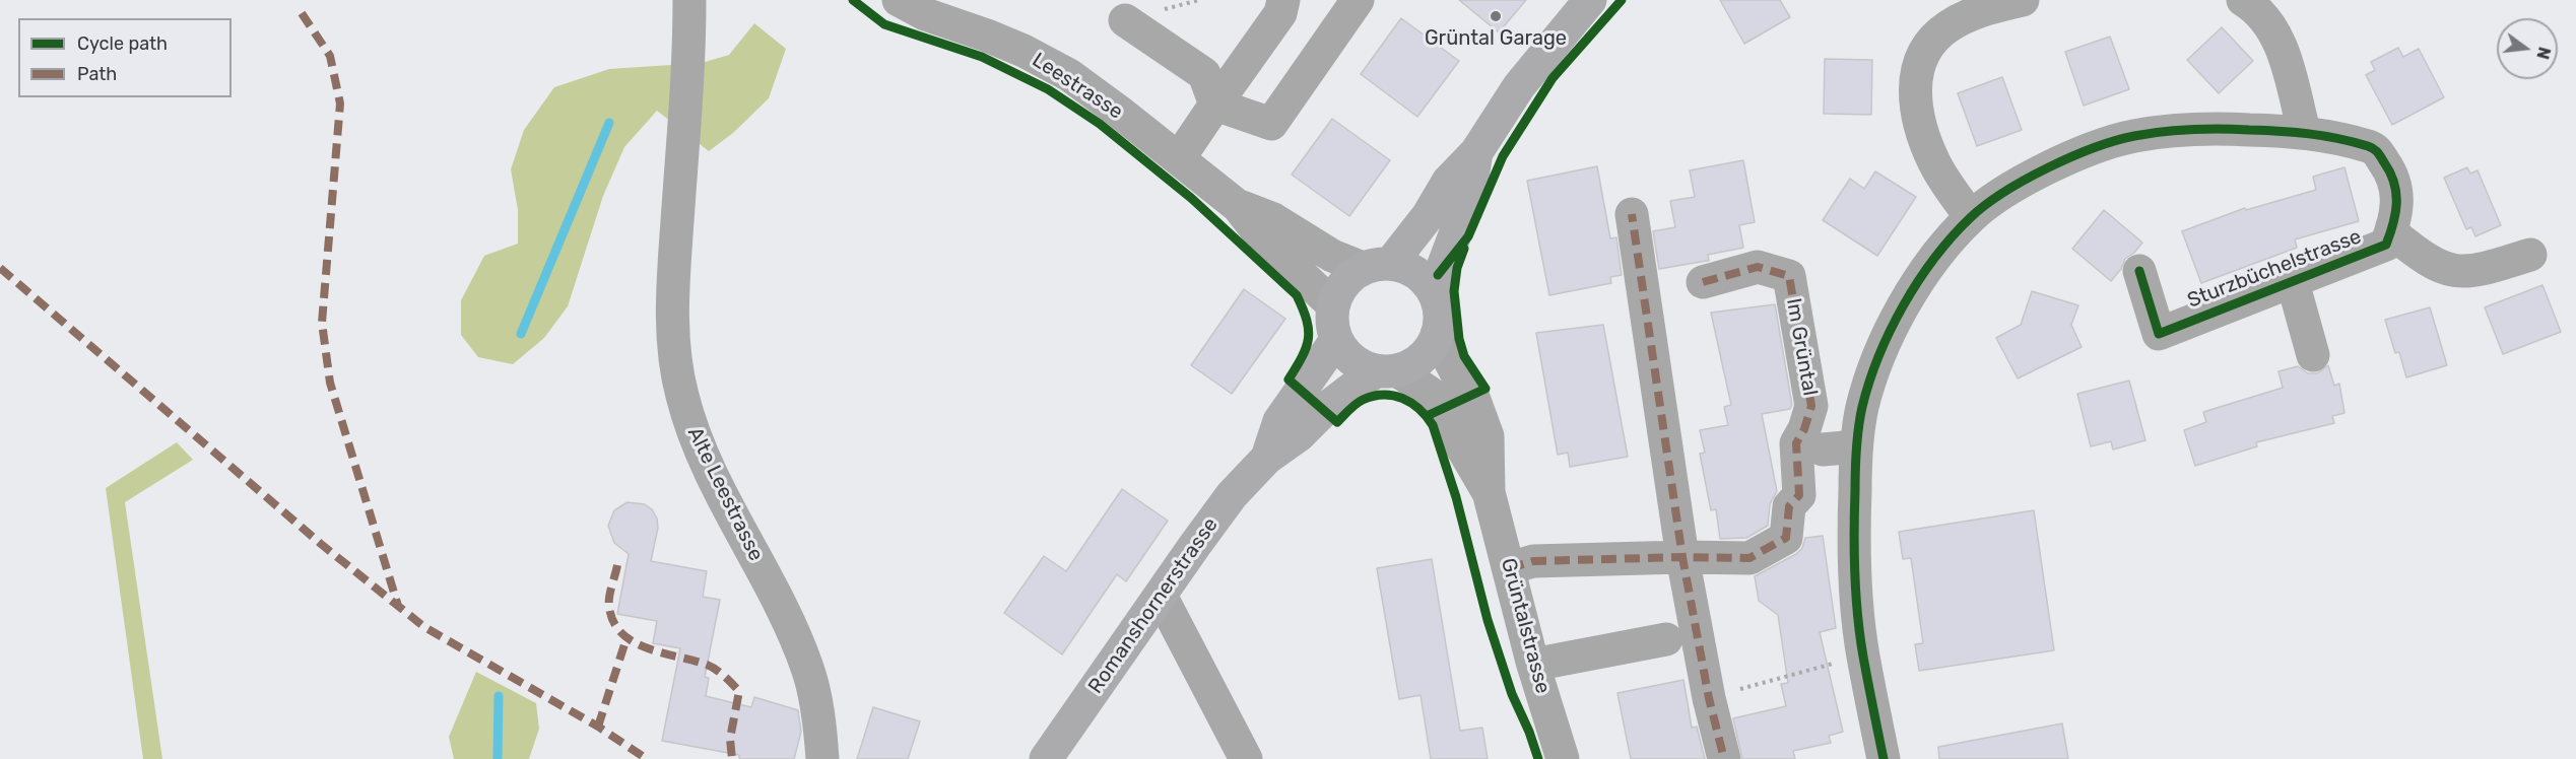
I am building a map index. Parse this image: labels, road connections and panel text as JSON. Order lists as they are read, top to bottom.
{
  "streets": {
    "main road": ["Romanshornerstrasse"],
    "street": [
      "Leestrasse",
      "Sturzbüchelstrasse",
      "Im Grüntal",
      "Alte Leestrasse",
      "Grüntalstrasse"
    ]
  },
  "crossings": [
    ["Leestrasse", "Romanshornerstrasse"],
    ["Leestrasse", "Grüntalstrasse"],
    ["Im Grüntal", "Grüntalstrasse"],
    ["Romanshornerstrasse", "Grüntalstrasse"]
  ],
  "places": ["Grüntal Garage"],
  "legend": ["Cycle path", "Path"],
  "north": "right"
}
